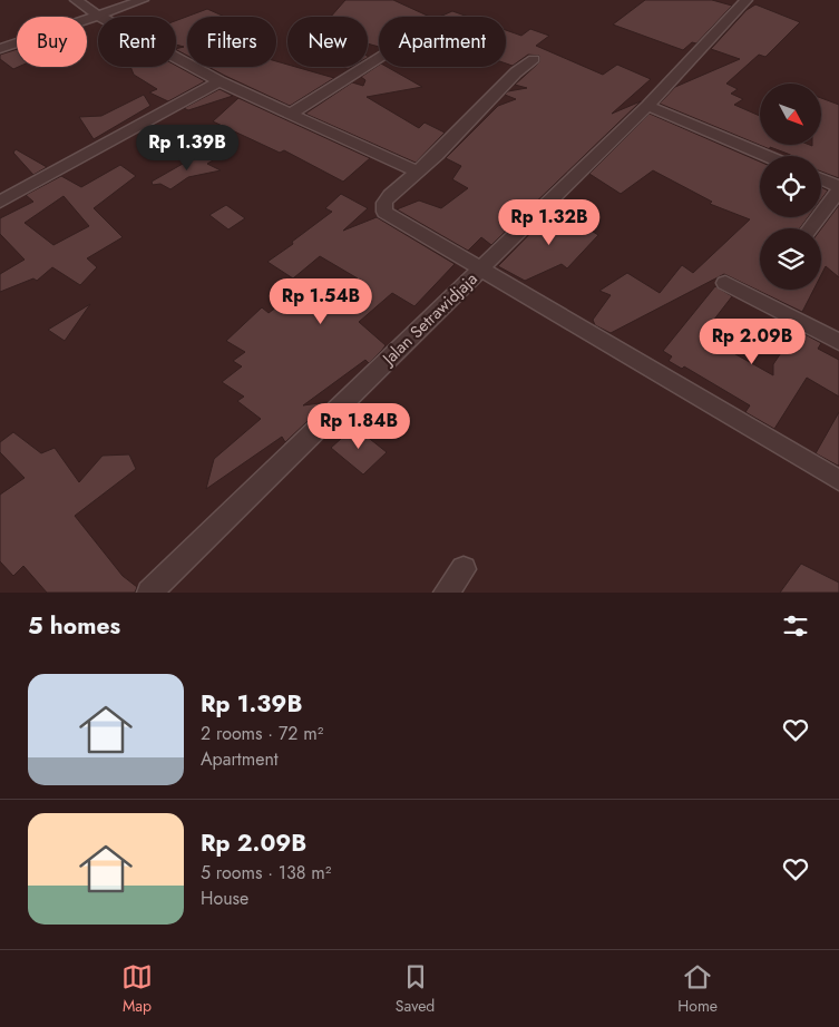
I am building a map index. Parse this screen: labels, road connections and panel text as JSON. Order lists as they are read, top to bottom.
{
  "streets": {
    "street": ["Jalan Setrawidjaja"]
  },
  "north": "bottom right",
  "page": {
    "chip": [
      "Buy",
      "Rent",
      "Filters",
      "New",
      "Apartment"
    ],
    "price": [
      "Rp 1.39B",
      "Rp 1.32B",
      "Rp 1.54B",
      "Rp 2.09B",
      "Rp 1.84B"
    ],
    "heading": "5 homes",
    "list": [
      {
        "name": "Rp 1.39B",
        "note": "2 rooms · 72 m² · Apartment"
      },
      {
        "name": "Rp 2.09B",
        "note": "5 rooms · 138 m² · House"
      }
    ],
    "tabs": ["Map", "Saved", "Home"]
  }
}
